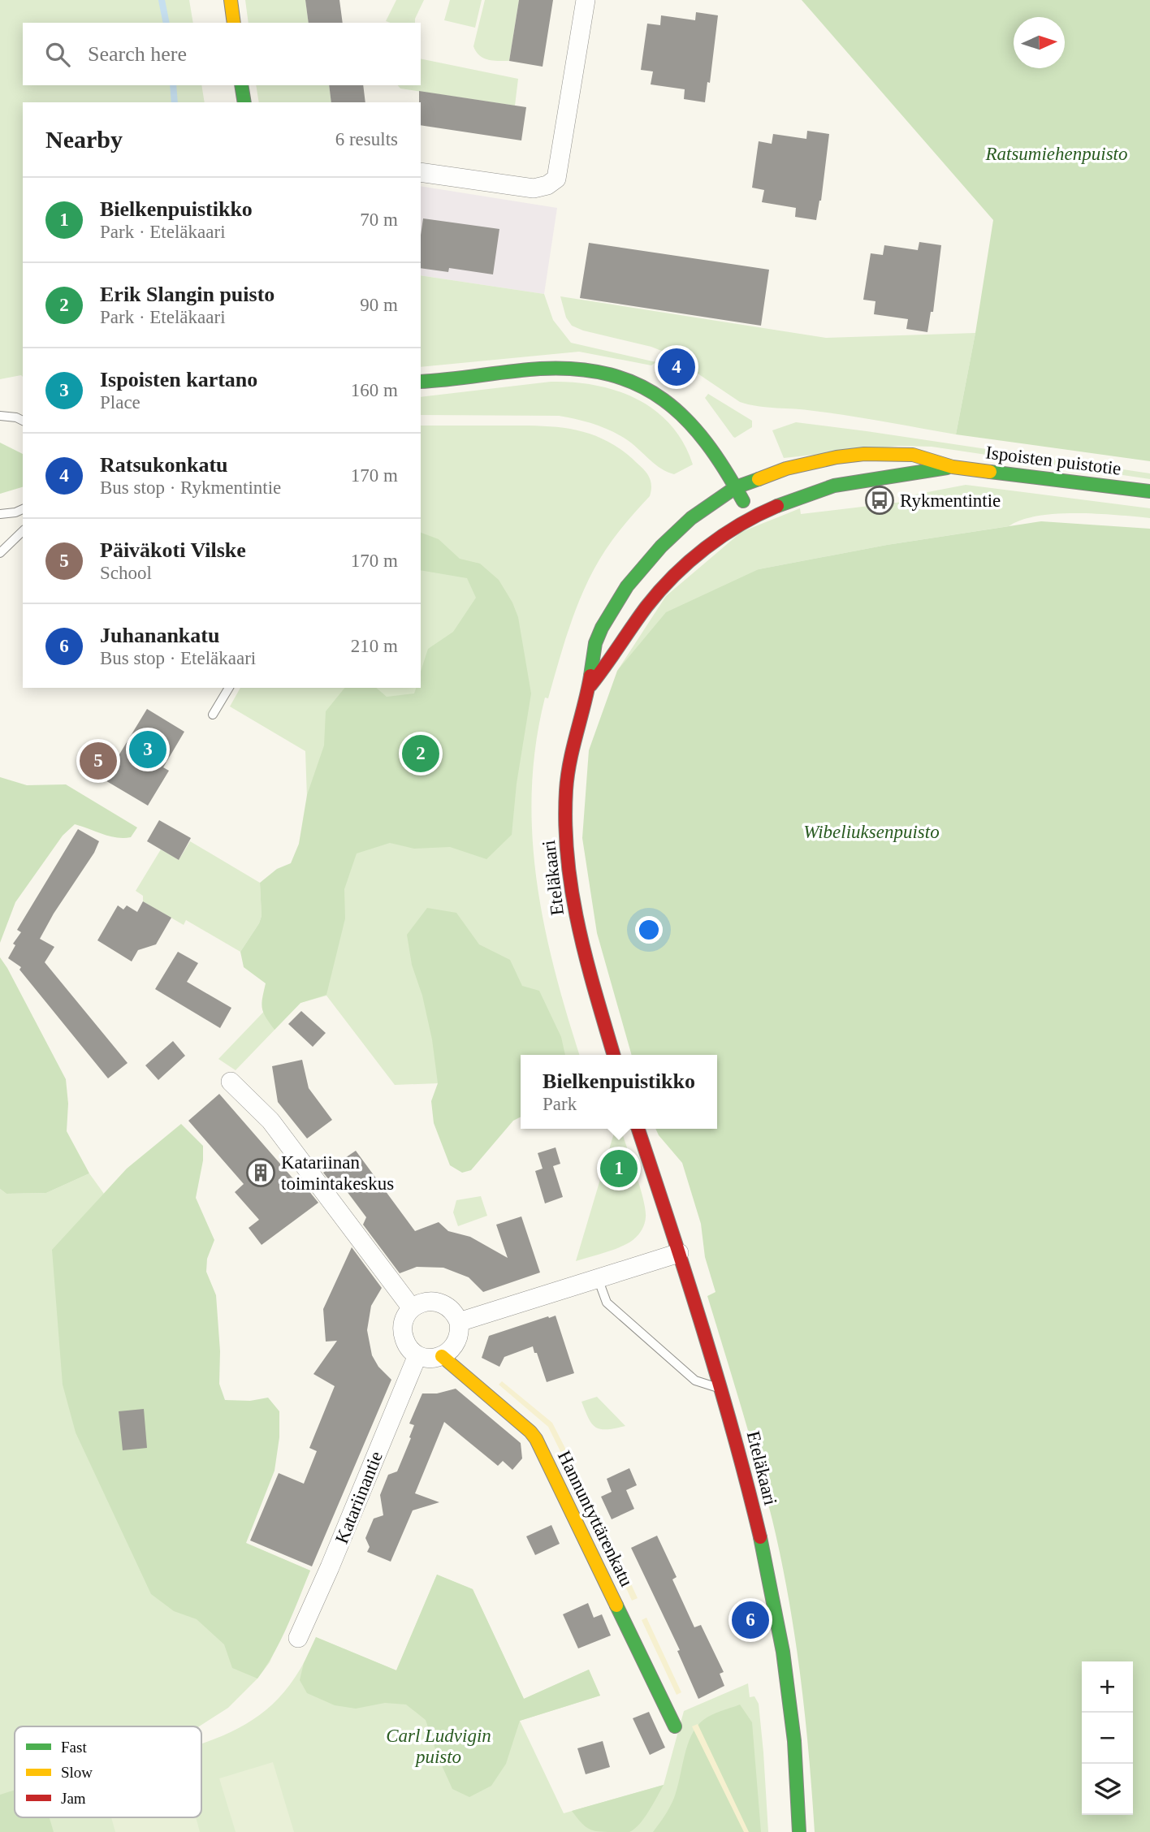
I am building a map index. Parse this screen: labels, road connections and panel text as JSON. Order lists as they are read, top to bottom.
{
  "streets": {
    "main road": ["Ispoisten puistotie", "Eteläkaari", "Hannuntyttärenkatu"],
    "street": ["Katariinantie"]
  },
  "crossings": [
    ["Ispoisten puistotie", "Eteläkaari"],
    ["Katariinantie", "Hannuntyttärenkatu"]
  ],
  "parks": ["Ratsumiehenpuisto", "Wibeliuksenpuisto", "Carl Ludvigin puisto"],
  "places": {
    "bus stop": ["Rykmentintie"],
    "building": ["Katariinan toimintakeskus"]
  },
  "legend": ["Fast", "Slow", "Jam"],
  "north": "right",
  "page": {
    "search": "Search here",
    "heading": ["Nearby", "6 results"],
    "list": [
      {
        "mark": "1",
        "name": "Bielkenpuistikko",
        "note": "Park · Eteläkaari",
        "value": "70 m"
      },
      {
        "mark": "2",
        "name": "Erik Slangin puisto",
        "note": "Park · Eteläkaari",
        "value": "90 m"
      },
      {
        "mark": "3",
        "name": "Ispoisten kartano",
        "note": "Place",
        "value": "160 m"
      },
      {
        "mark": "4",
        "name": "Ratsukonkatu",
        "note": "Bus stop · Rykmentintie",
        "value": "170 m"
      },
      {
        "mark": "5",
        "name": "Päiväkoti Vilske",
        "note": "School",
        "value": "170 m"
      },
      {
        "mark": "6",
        "name": "Juhanankatu",
        "note": "Bus stop · Eteläkaari",
        "value": "210 m"
      }
    ],
    "pins": [
      "4",
      "3",
      "2",
      "5",
      "1",
      "6"
    ],
    "popup": ["Bielkenpuistikko", "Park"],
    "map_buttons": ["+", "−"]
  }
}
